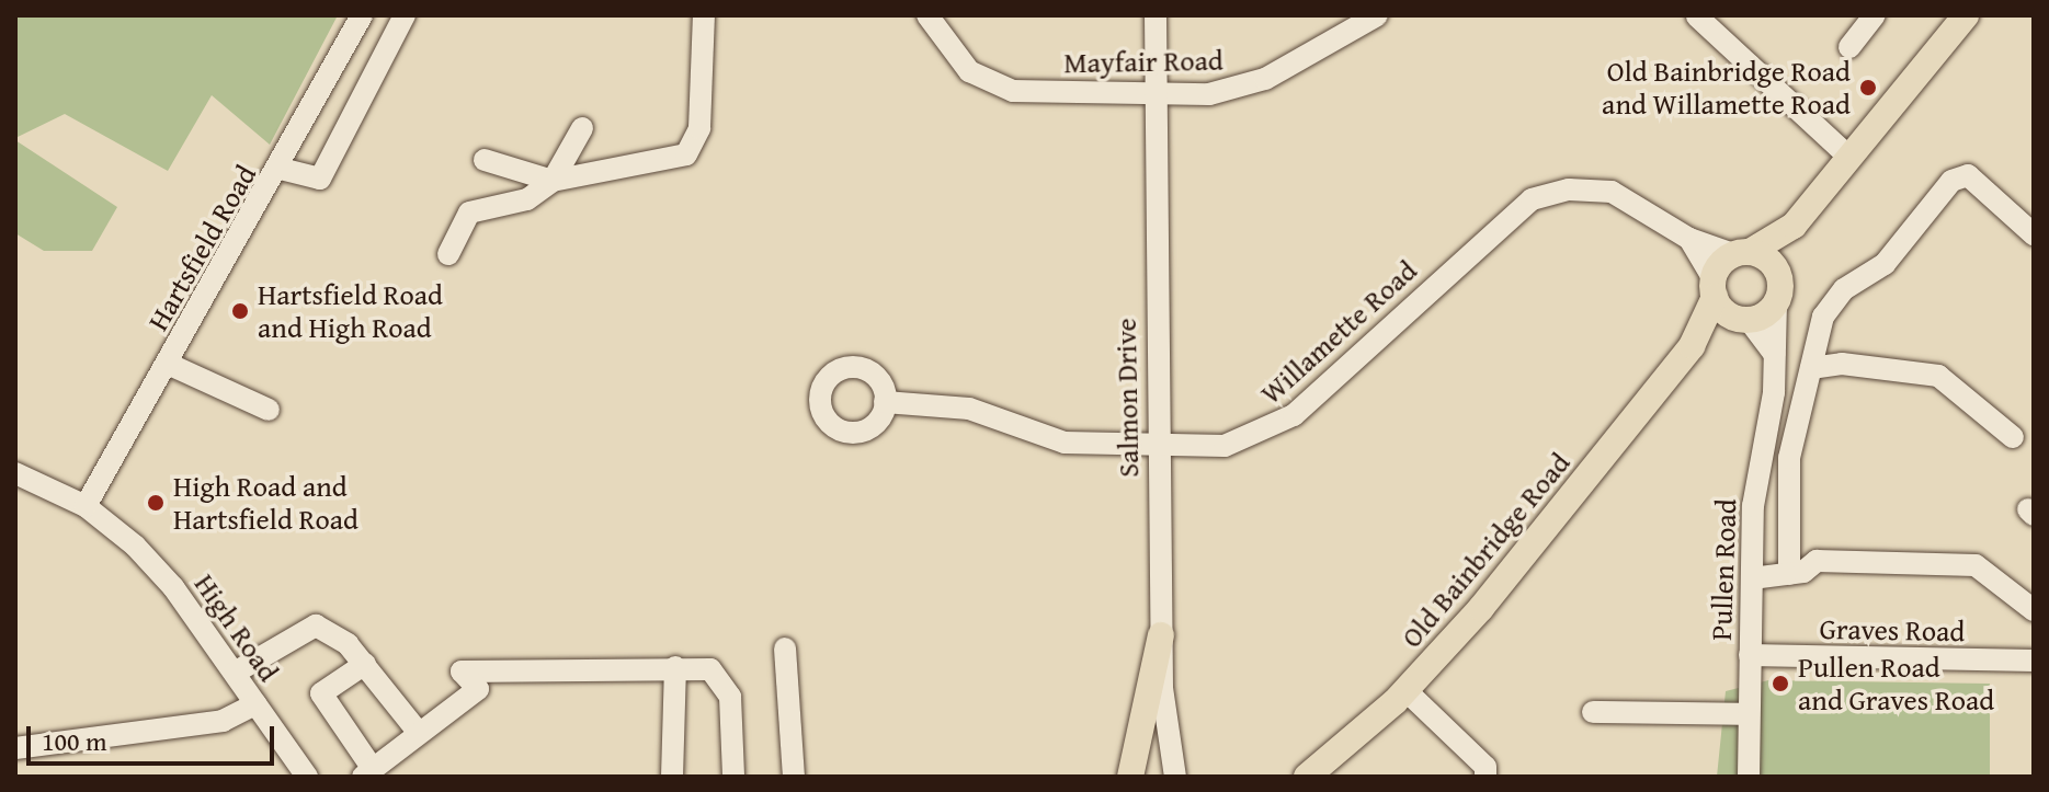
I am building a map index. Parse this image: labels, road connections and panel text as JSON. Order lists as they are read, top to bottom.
{
  "streets": {
    "main road": ["Old Bainbridge Road"],
    "street": [
      "Mayfair Road",
      "Hartsfield Road",
      "Willamette Road",
      "Salmon Drive",
      "Pullen Road",
      "High Road",
      "Graves Road"
    ]
  },
  "crossings": [
    ["Mayfair Road", "Salmon Drive"],
    ["Hartsfield Road", "High Road"],
    ["Willamette Road", "Salmon Drive"],
    ["Willamette Road", "Old Bainbridge Road"],
    ["Old Bainbridge Road", "Pullen Road"],
    ["Pullen Road", "Graves Road"]
  ],
  "places": [
    "Old Bainbridge Road and Willamette Road",
    "Hartsfield Road and High Road",
    "High Road and Hartsfield Road",
    "Pullen Road and Graves Road"
  ],
  "scale_bar": "100 m"
}
